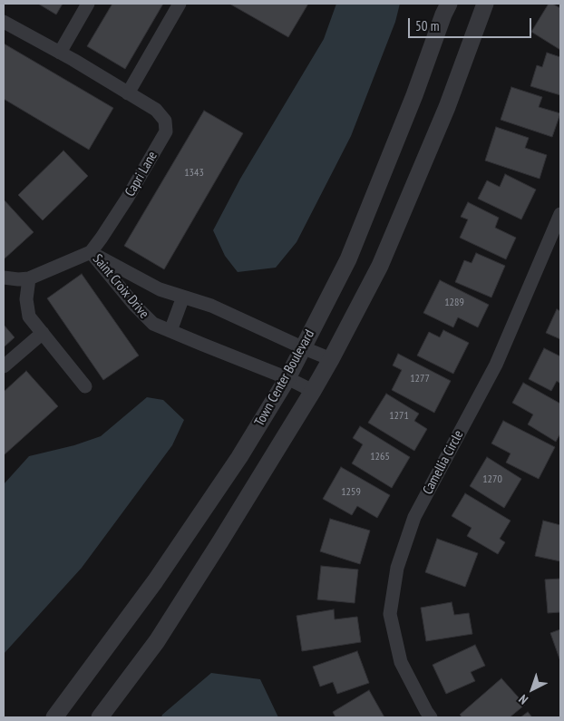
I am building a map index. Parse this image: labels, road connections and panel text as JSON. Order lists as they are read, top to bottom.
{
  "streets": {
    "street": [
      "Capri Lane",
      "Saint Croix Drive",
      "Town Center Boulevard",
      "Camellia Circle"
    ]
  },
  "crossings": [
    ["Capri Lane", "Saint Croix Drive"],
    ["Saint Croix Drive", "Town Center Boulevard"]
  ],
  "house_numbers": [
    "1343",
    "1289",
    "1277",
    "1271",
    "1265",
    "1270",
    "1259"
  ],
  "scale_bar": "50 m",
  "north": "bottom left"
}
